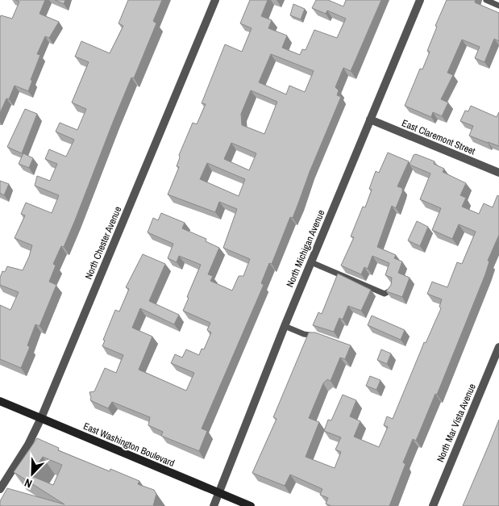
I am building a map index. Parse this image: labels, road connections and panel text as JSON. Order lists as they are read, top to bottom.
{
  "streets": {
    "main road": ["East Washington Boulevard"],
    "street": [
      "East Claremont Street",
      "North Chester Avenue",
      "North Michigan Avenue",
      "North Mar Vista Avenue"
    ]
  },
  "crossings": [
    ["East Claremont Street", "North Michigan Avenue"],
    ["North Chester Avenue", "East Washington Boulevard"],
    ["North Michigan Avenue", "East Washington Boulevard"]
  ],
  "north": "bottom left"
}
